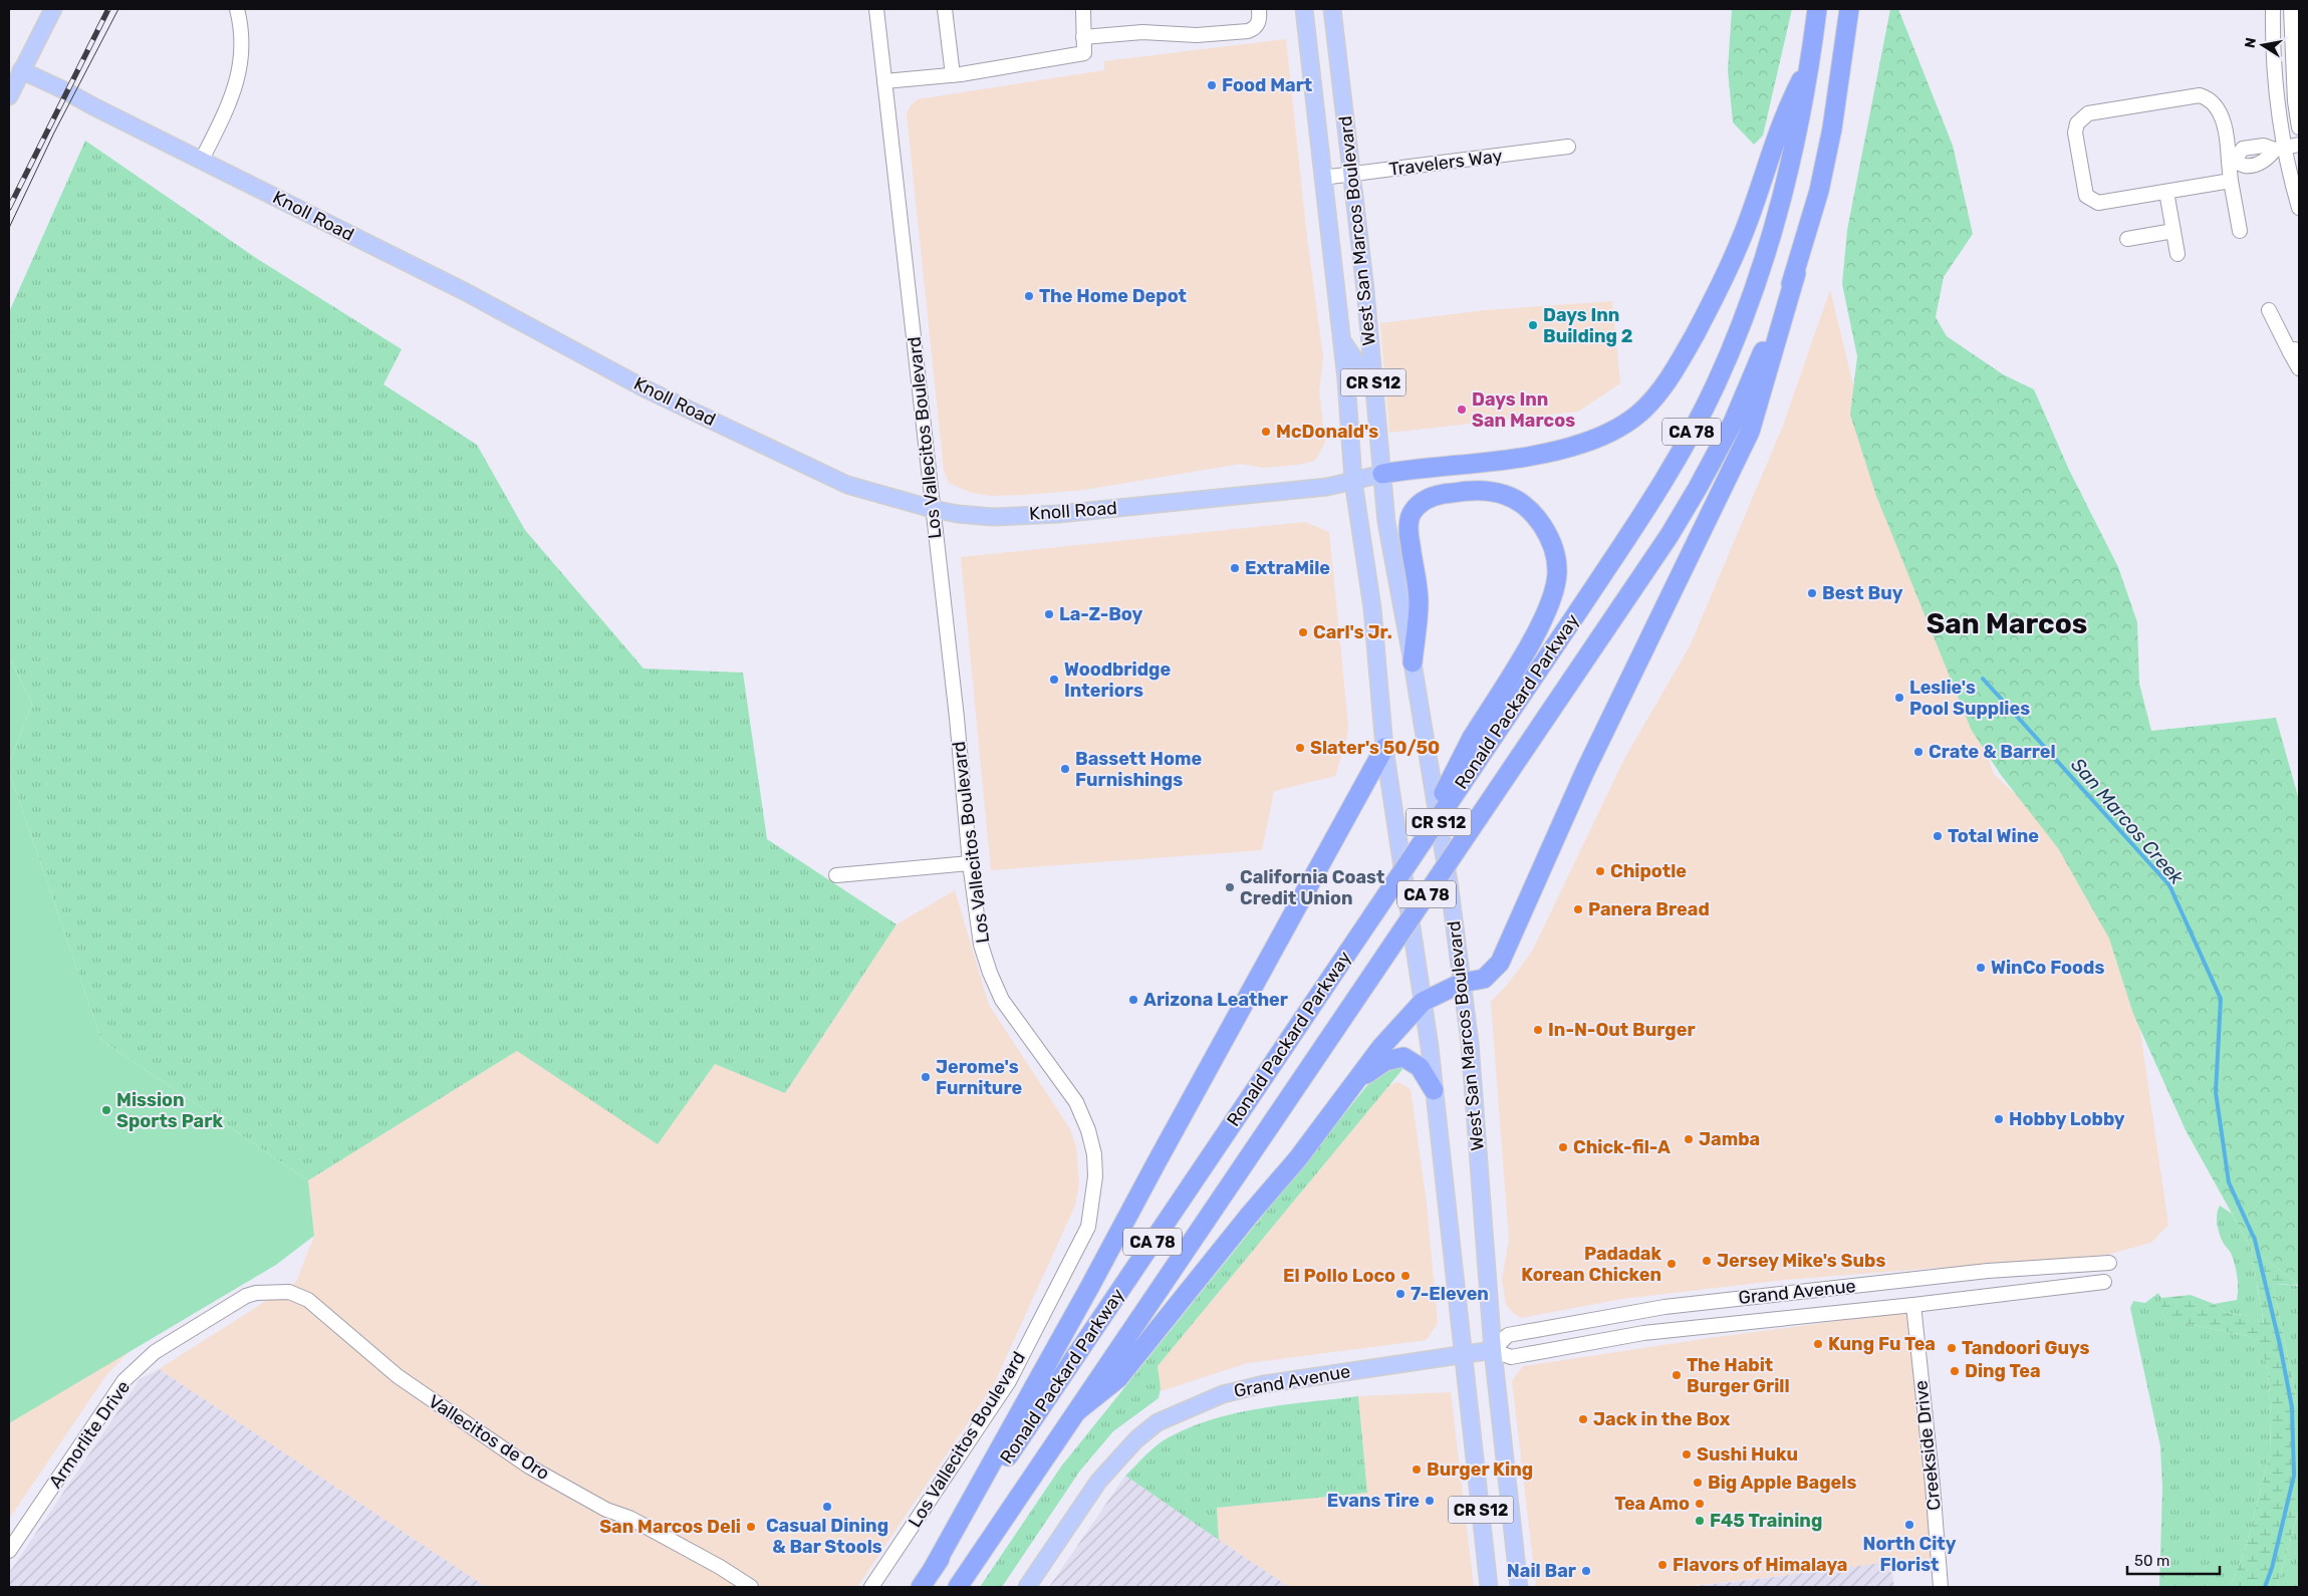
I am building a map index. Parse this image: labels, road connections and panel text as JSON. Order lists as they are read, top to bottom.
{
  "streets": {
    "highway": ["CA 78", "Ronald Packard Parkway"],
    "main road": [
      "Knoll Road",
      "West San Marcos Boulevard",
      "CR S12",
      "Grand Avenue"
    ],
    "street": [
      "Travelers Way",
      "Los Vallecitos Boulevard",
      "Armorlite Drive",
      "Vallecitos de Oro",
      "Creekside Drive"
    ]
  },
  "crossings": [
    ["Travelers Way", "West San Marcos Boulevard"],
    ["Knoll Road", "West San Marcos Boulevard"],
    ["Knoll Road", "Los Vallecitos Boulevard"],
    ["West San Marcos Boulevard", "Grand Avenue"],
    ["Grand Avenue", "Creekside Drive"],
    ["Armorlite Drive", "Vallecitos de Oro"]
  ],
  "districts": ["San Marcos"],
  "water": ["San Marcos Creek"],
  "places": [
    "Food Mart",
    "The Home Depot",
    "Days Inn Building 2",
    "Days Inn San Marcos",
    "McDonald's",
    "ExtraMile",
    "Best Buy",
    "La-Z-Boy",
    "Carl's Jr.",
    "Woodbridge Interiors",
    "Leslie's Pool Supplies",
    "Slater's 50/50",
    "Crate & Barrel",
    "Bassett Home Furnishings",
    "Total Wine",
    "Chipotle",
    "California Coast Credit Union",
    "Panera Bread",
    "WinCo Foods",
    "Arizona Leather",
    "In-N-Out Burger",
    "Jerome's Furniture",
    "Mission Sports Park",
    "Hobby Lobby",
    "Jamba",
    "Chick-fil-A",
    "Jersey Mike's Subs",
    "Padadak Korean Chicken",
    "El Pollo Loco",
    "7-Eleven",
    "Kung Fu Tea",
    "Tandoori Guys",
    "Ding Tea",
    "The Habit Burger Grill",
    "Jack in the Box",
    "Sushi Huku",
    "Burger King",
    "Big Apple Bagels",
    "Evans Tire",
    "Tea Amo",
    "Casual Dining & Bar Stools",
    "F45 Training",
    "North City Florist",
    "San Marcos Deli",
    "Flavors of Himalaya",
    "Nail Bar"
  ],
  "scale_bar": "50 m",
  "north": "left"
}
